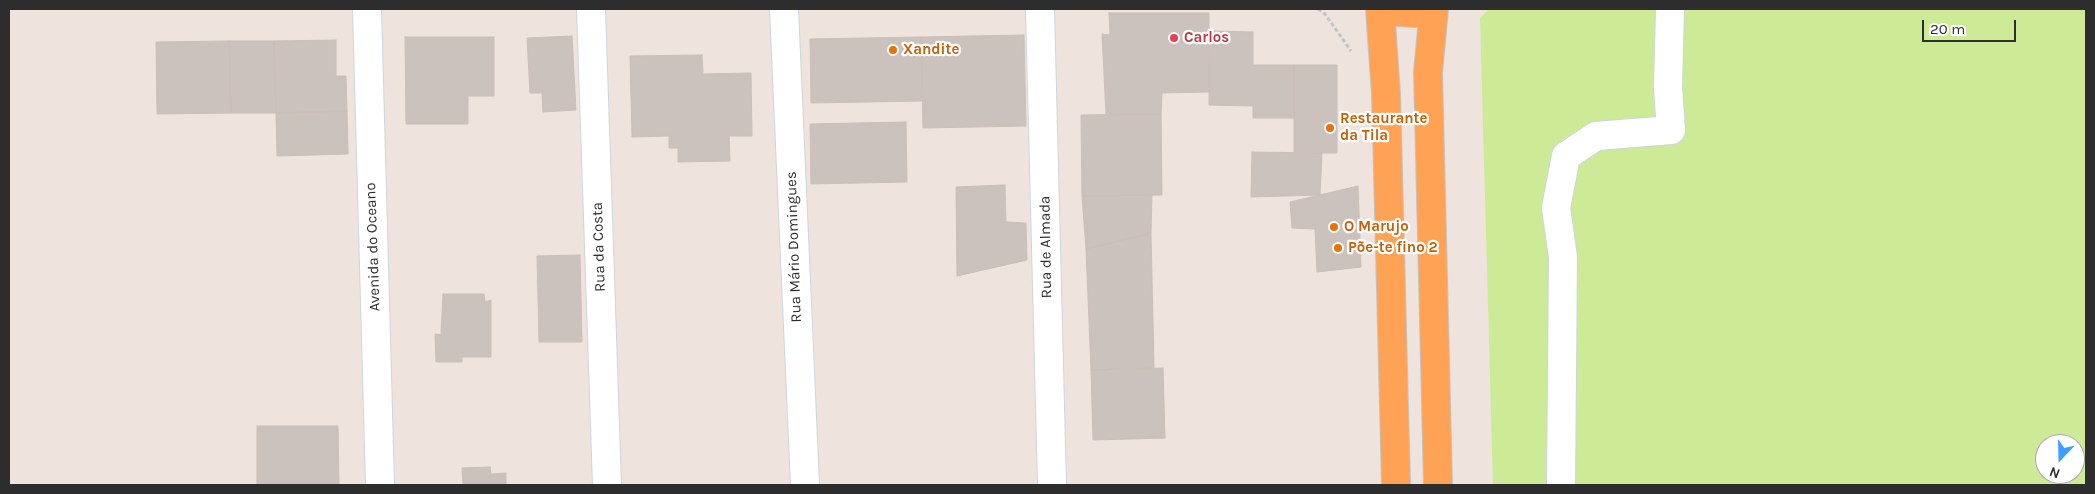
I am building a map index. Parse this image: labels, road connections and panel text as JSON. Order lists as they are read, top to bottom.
{
  "streets": {
    "street": [
      "Avenida do Oceano",
      "Rua da Costa",
      "Rua Mário Domingues",
      "Rua de Almada"
    ]
  },
  "places": [
    "Carlos",
    "Xandite",
    "Restaurante da Tila",
    "O Marujo",
    "Põe-te fino 2"
  ],
  "scale_bar": "20 m",
  "north": "bottom"
}
